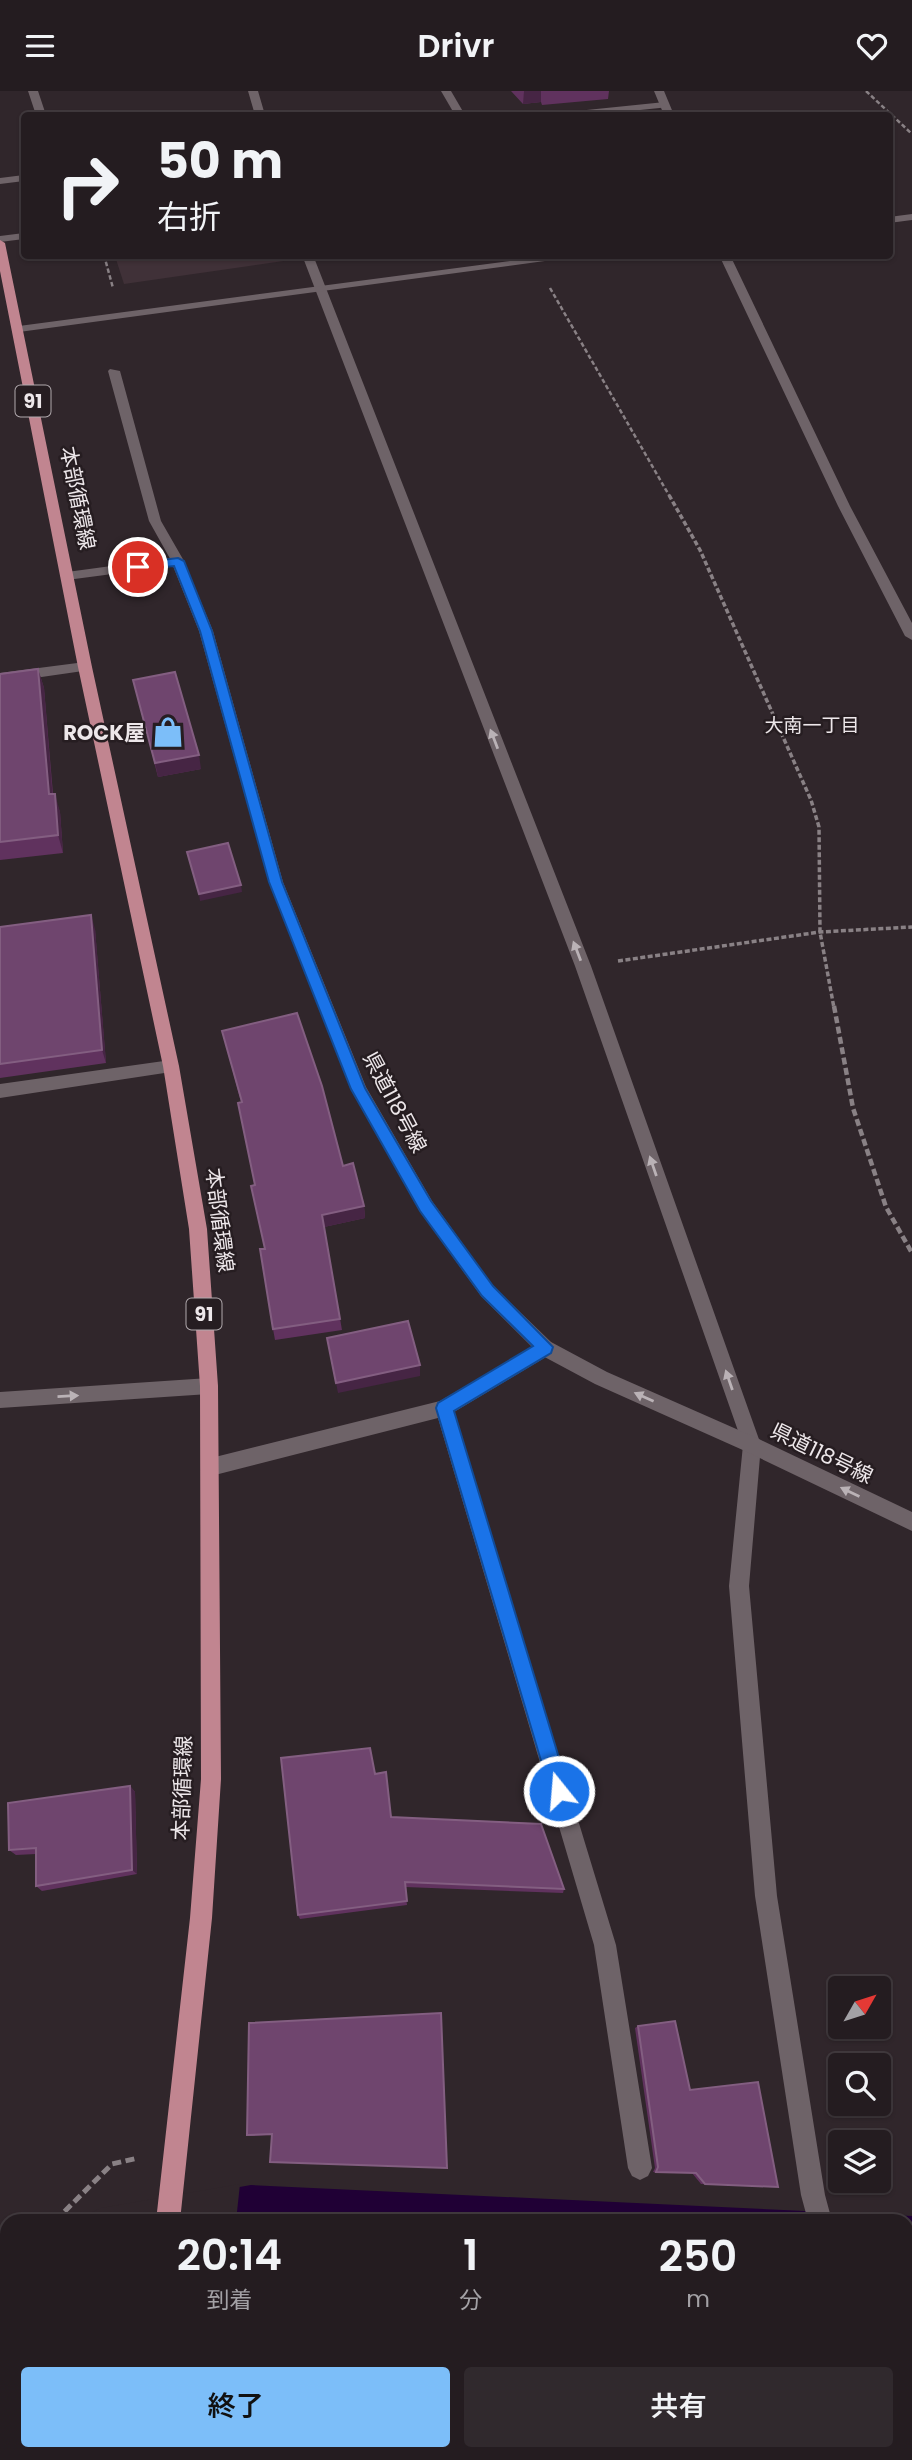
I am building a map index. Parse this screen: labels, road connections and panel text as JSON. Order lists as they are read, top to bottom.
{
  "streets": {
    "main road": ["91", "本部循環線"],
    "street": ["県道118号線"]
  },
  "districts": ["大南一丁目"],
  "places": {
    "shop": ["ROCK屋"]
  },
  "north": "top right",
  "page": {
    "header": "Drivr",
    "turn": ["50 m", "右折"],
    "eta": [
      "20:14",
      "到着",
      "1",
      "分",
      "250",
      "m"
    ],
    "buttons": ["終了", "共有"]
  }
}
